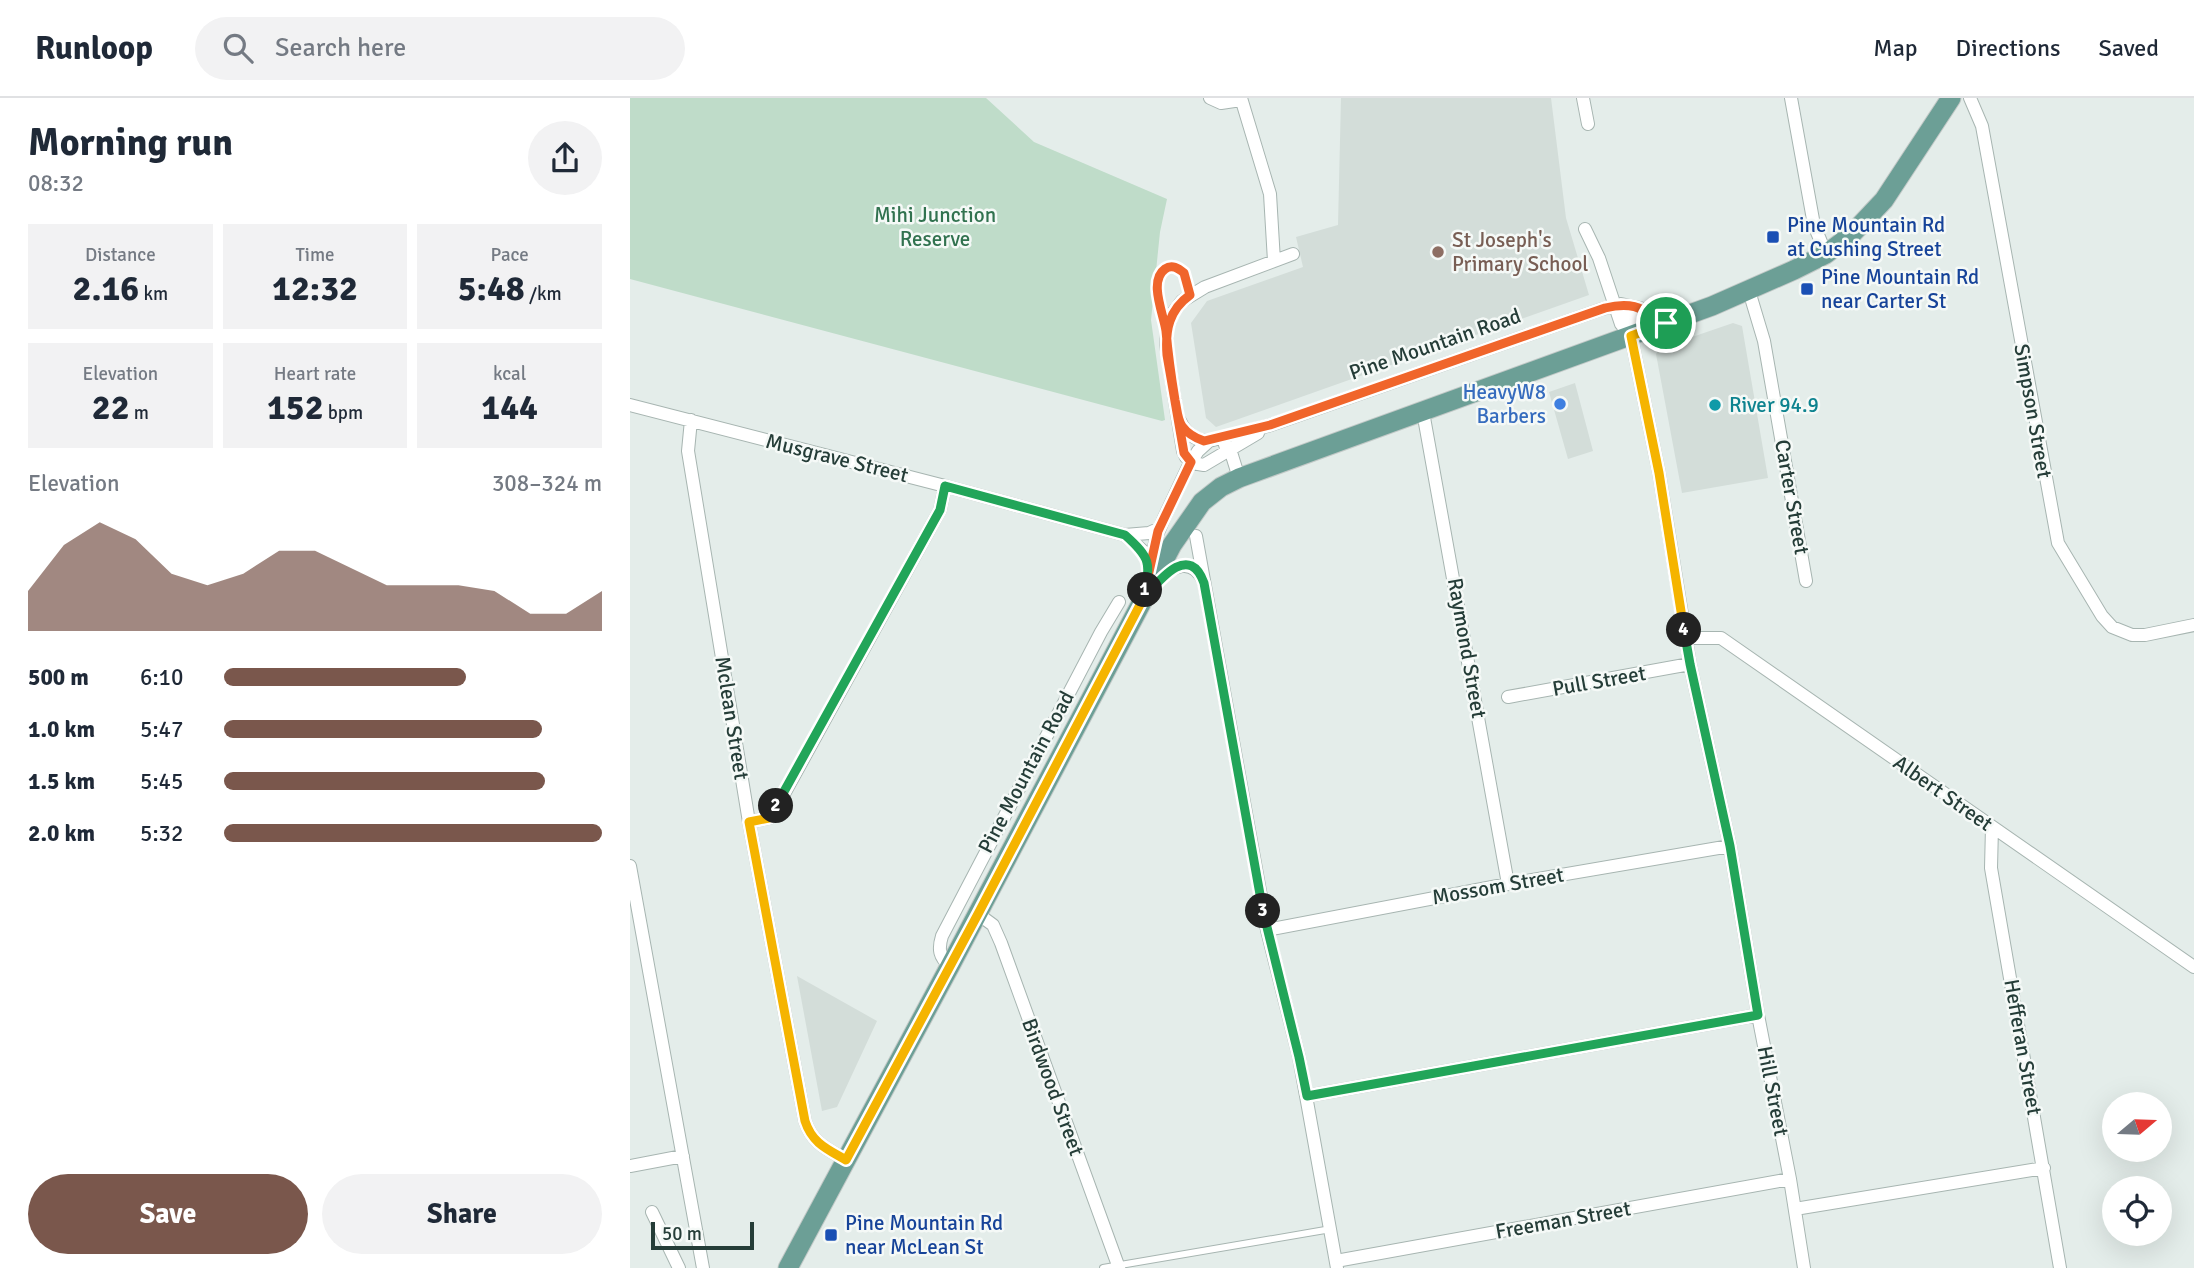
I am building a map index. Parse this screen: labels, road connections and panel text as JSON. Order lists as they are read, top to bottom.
{
  "streets": {
    "main road": ["Pine Mountain Road"],
    "street": [
      "Simpson Street",
      "Musgrave Street",
      "Carter Street",
      "Raymond Street",
      "Pull Street",
      "Mclean Street",
      "Albert Street",
      "Mossom Street",
      "Hefferan Street",
      "Birdwood Street",
      "Hill Street",
      "Freeman Street"
    ]
  },
  "crossings": [
    ["Pine Mountain Road", "Musgrave Street"],
    ["Pine Mountain Road", "Carter Street"],
    ["Pine Mountain Road", "Raymond Street"],
    ["Pine Mountain Road", "Mclean Street"],
    ["Pine Mountain Road", "Birdwood Street"],
    ["Pine Mountain Road", "Hill Street"],
    ["Musgrave Street", "Mclean Street"],
    ["Raymond Street", "Mossom Street"],
    ["Pull Street", "Hill Street"],
    ["Albert Street", "Hefferan Street"],
    ["Albert Street", "Hill Street"],
    ["Mossom Street", "Hill Street"],
    ["Hill Street", "Freeman Street"]
  ],
  "parks": ["Mihi Junction Reserve"],
  "places": {
    "transit": ["Pine Mountain Rd at Cushing Street", "Pine Mountain Rd near Carter St", "Pine Mountain Rd near McLean St"],
    "other": ["St Joseph's Primary School", "HeavyW8 Barbers", "River 94.9"]
  },
  "scale_bar": "50 m",
  "north": "right",
  "page": {
    "header": "Runloop",
    "search": "Search here",
    "nav": ["Map", "Directions", "Saved"],
    "heading": ["Morning run", "08:32"],
    "stats": [
      ["Distance", "2.16 km"],
      ["Time", "12:32"],
      ["Pace", "5:48 /km"],
      ["Elevation", "22 m"],
      ["Heart rate", "152 bpm"],
      ["kcal", "144"]
    ],
    "chart": ["Elevation", "308–324 m"],
    "pins": [
      "1",
      "4",
      "2",
      "3"
    ],
    "list": [
      {
        "name": "500 m",
        "note": "6:10"
      },
      {
        "name": "1.0 km",
        "note": "5:47"
      },
      {
        "name": "1.5 km",
        "note": "5:45"
      },
      {
        "name": "2.0 km",
        "note": "5:32"
      }
    ],
    "buttons": ["Save", "Share"],
    "scale": "50 m"
  }
}
